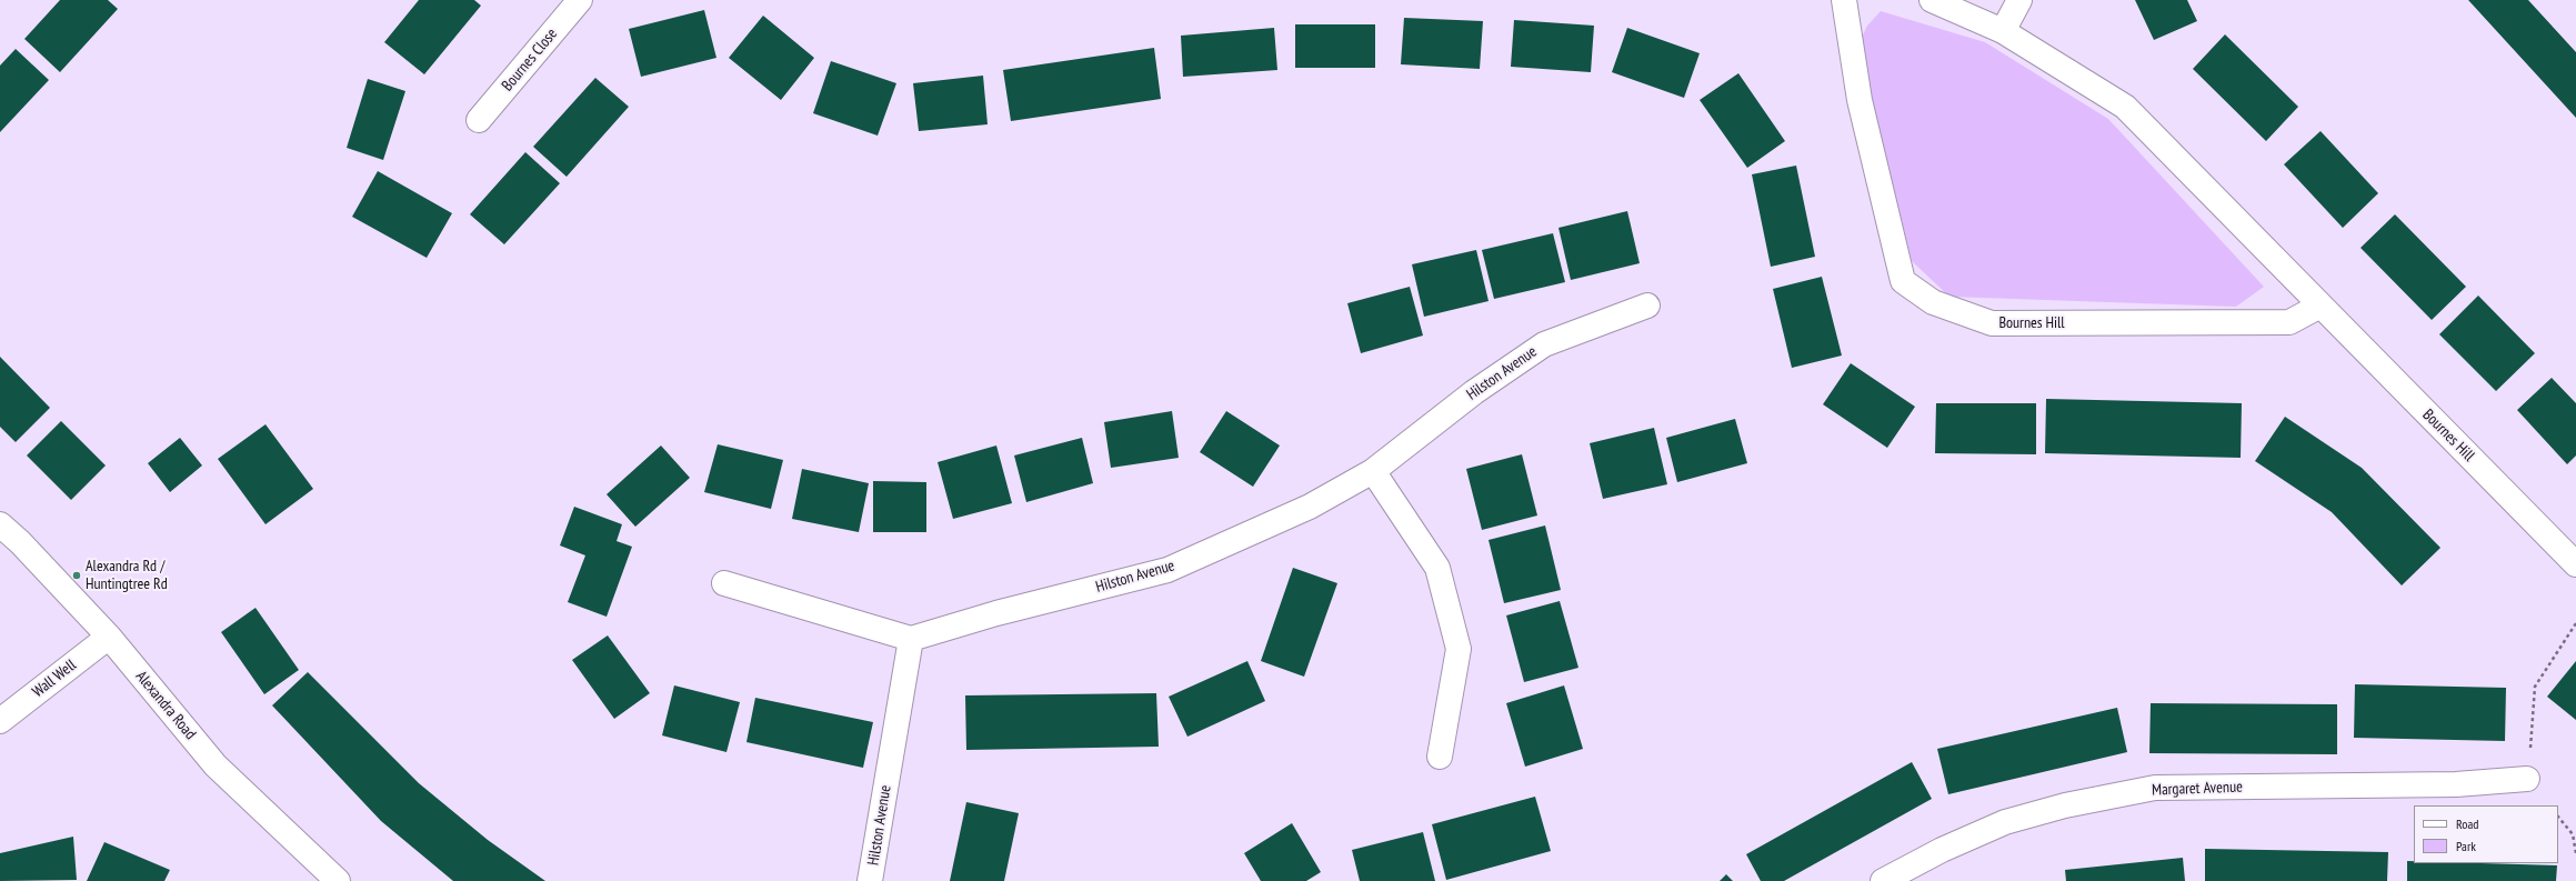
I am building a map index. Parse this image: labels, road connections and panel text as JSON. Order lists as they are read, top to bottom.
{
  "streets": {
    "street": [
      "Bournes Close",
      "Bournes Hill",
      "Hilston Avenue",
      "Wall Well",
      "Alexandra Road",
      "Margaret Avenue"
    ]
  },
  "crossings": [
    ["Wall Well", "Alexandra Road"]
  ],
  "places": ["Alexandra Rd / Huntingtree Rd"],
  "legend": ["Road", "Park"]
}
